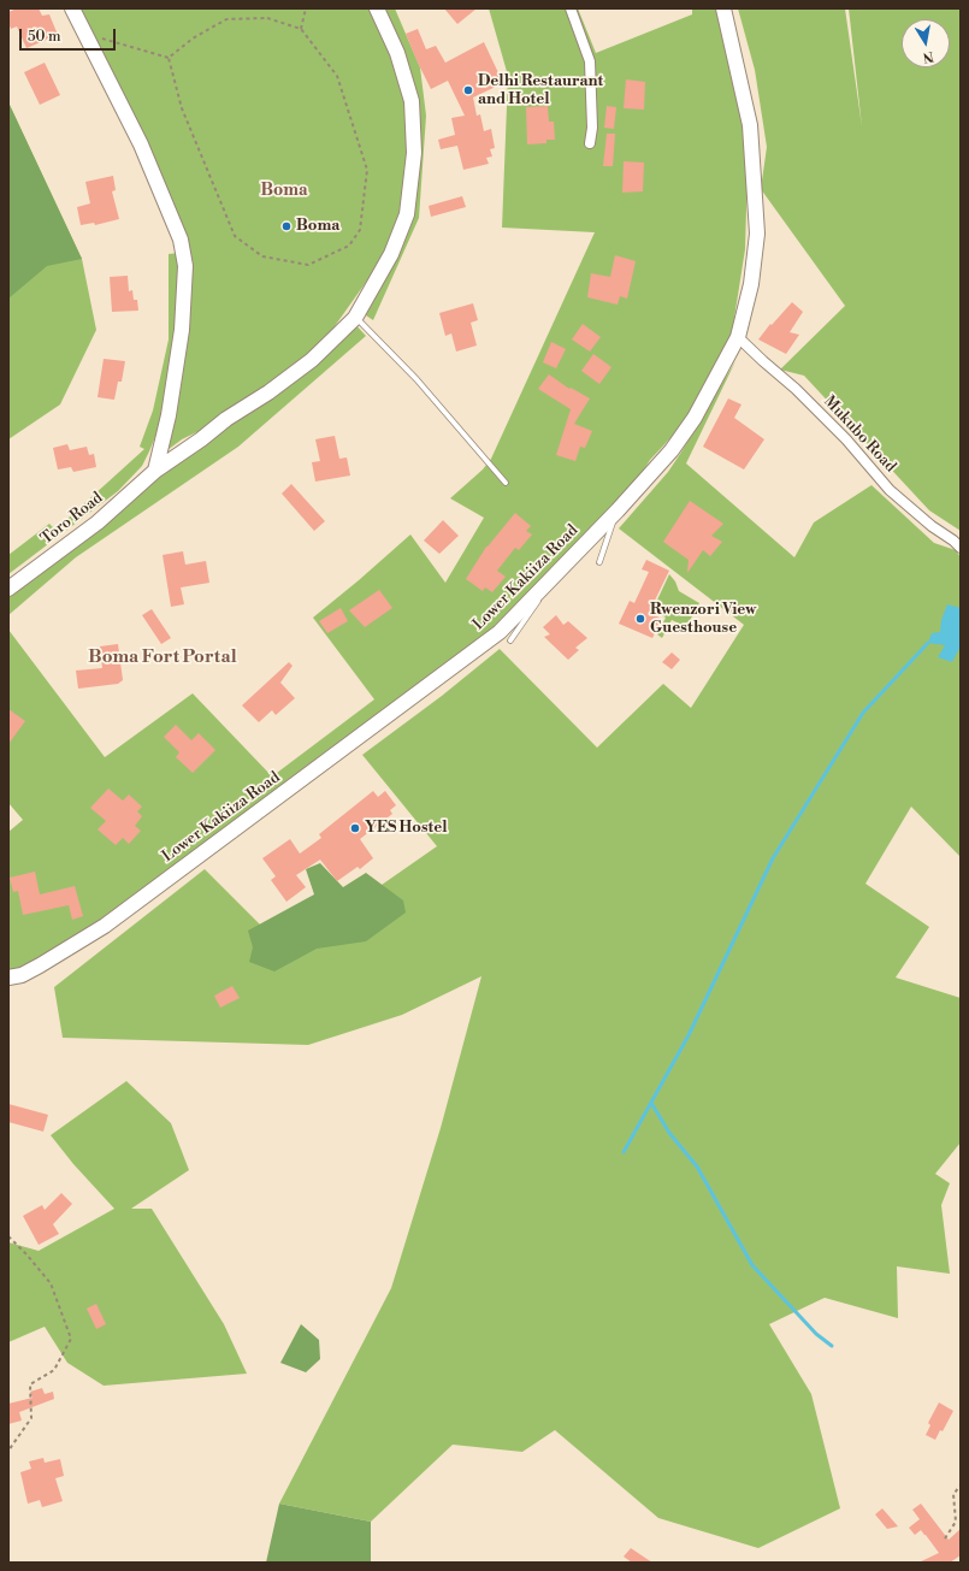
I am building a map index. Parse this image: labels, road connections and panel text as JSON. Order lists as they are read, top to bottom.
{
  "streets": {
    "main road": ["Toro Road", "Lower Kakiiza Road"],
    "street": ["Mukubo Road"]
  },
  "crossings": [
    ["Mukubo Road", "Lower Kakiiza Road"]
  ],
  "districts": ["Boma", "Boma Fort Portal"],
  "places": [
    "Delhi Restaurant and Hotel",
    "Boma",
    "Rwenzori View Guesthouse",
    "YES Hostel"
  ],
  "scale_bar": "50 m",
  "north": "bottom"
}
